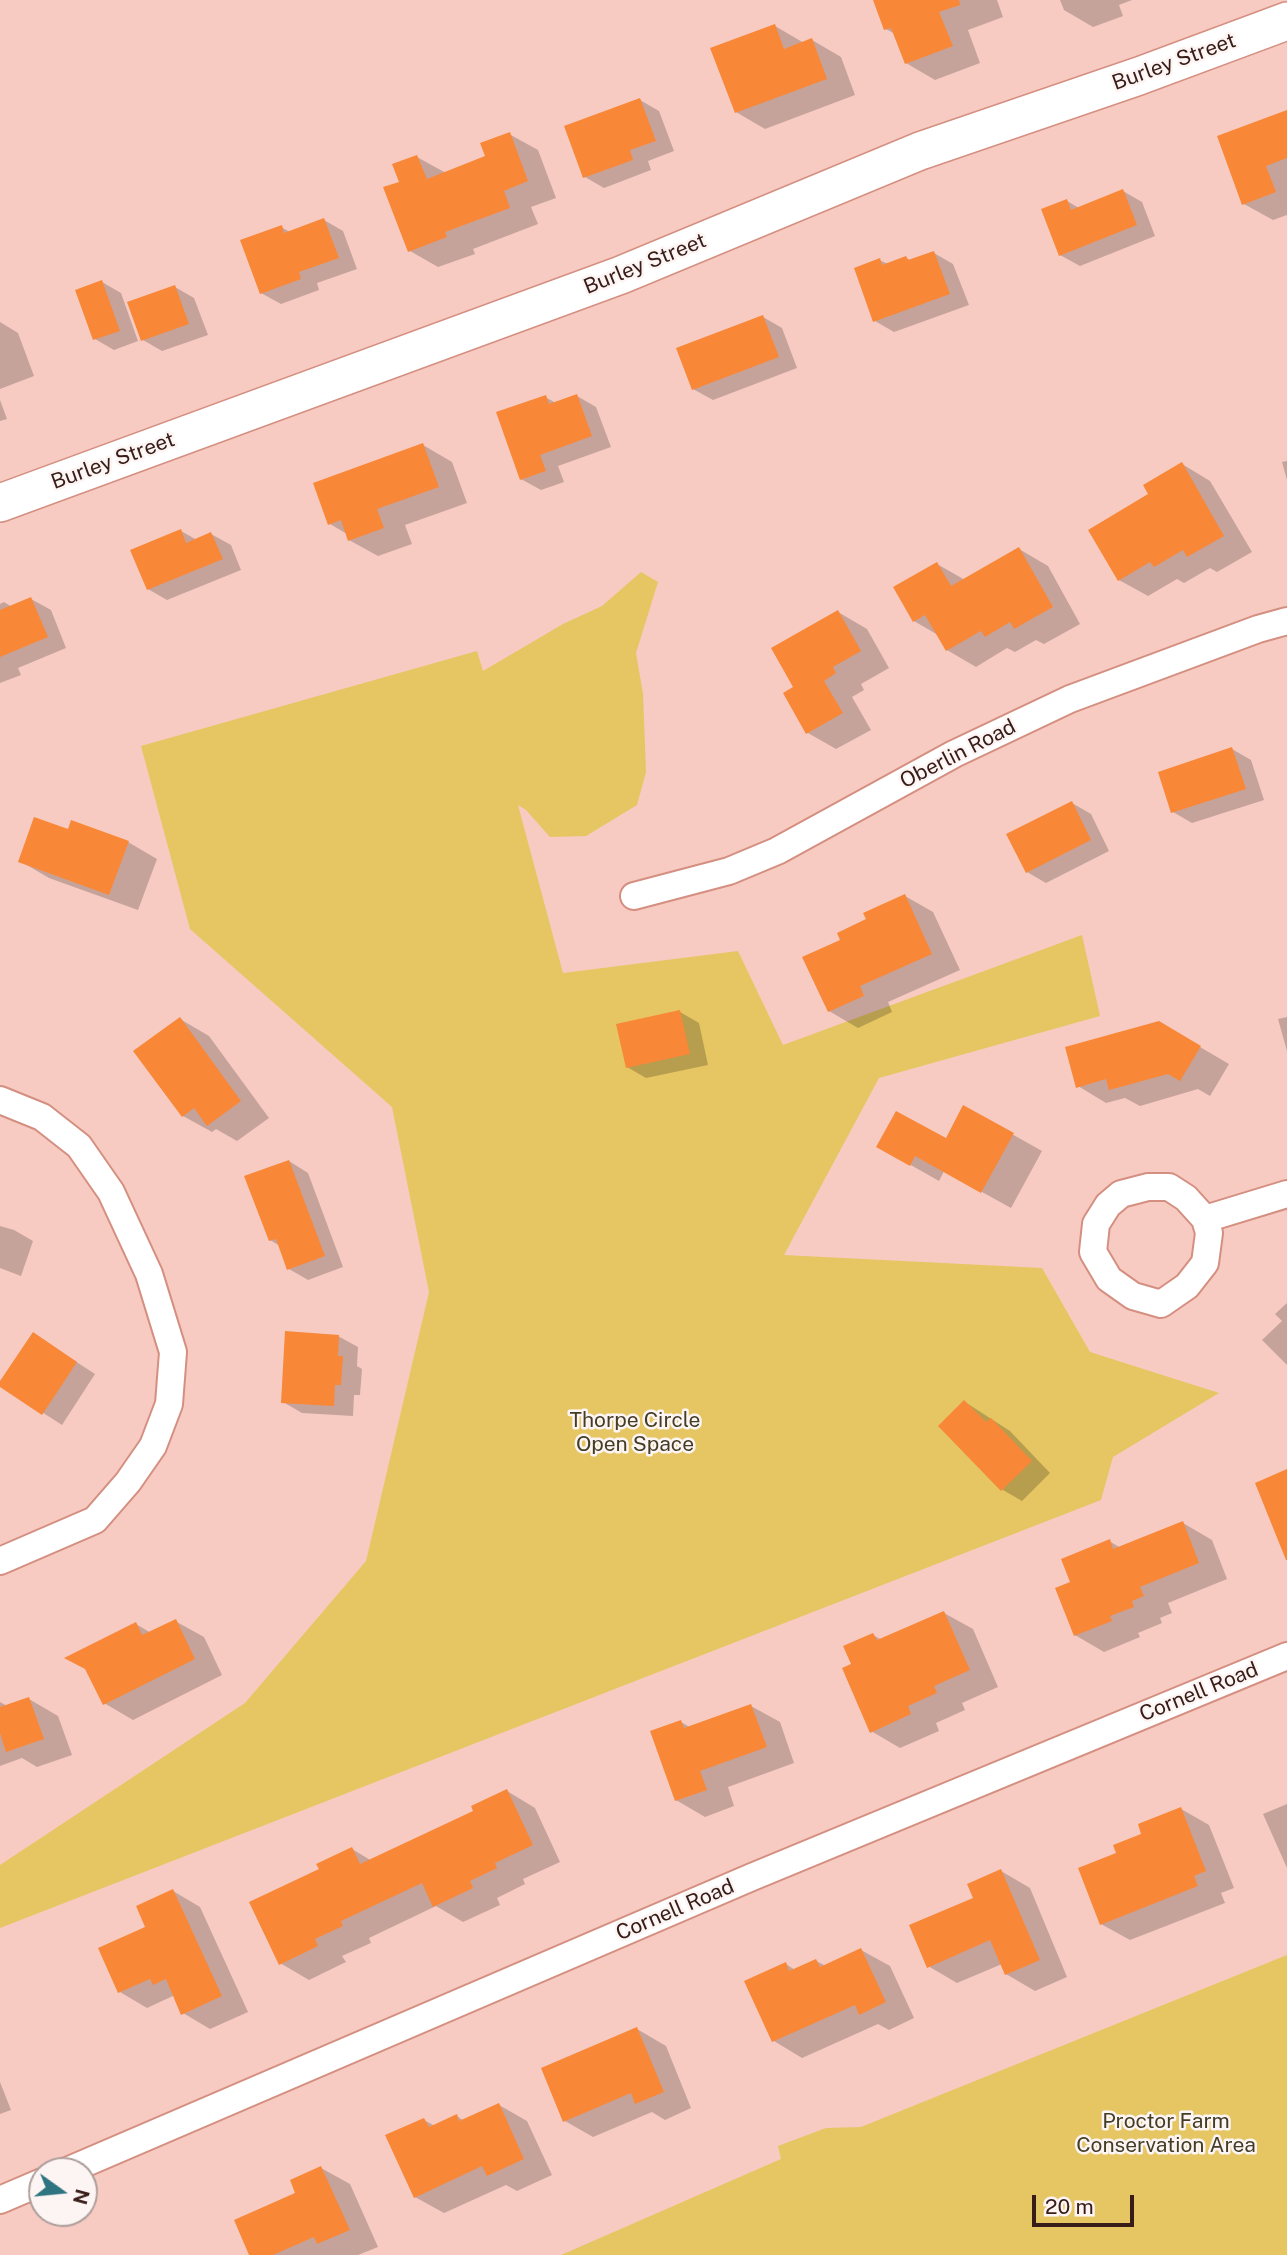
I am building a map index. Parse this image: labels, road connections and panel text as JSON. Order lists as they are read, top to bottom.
{
  "streets": {
    "main road": ["Burley Street"],
    "street": ["Oberlin Road", "Cornell Road"]
  },
  "parks": ["Thorpe Circle Open Space", "Proctor Farm Conservation Area"],
  "scale_bar": "20 m",
  "north": "right"
}
